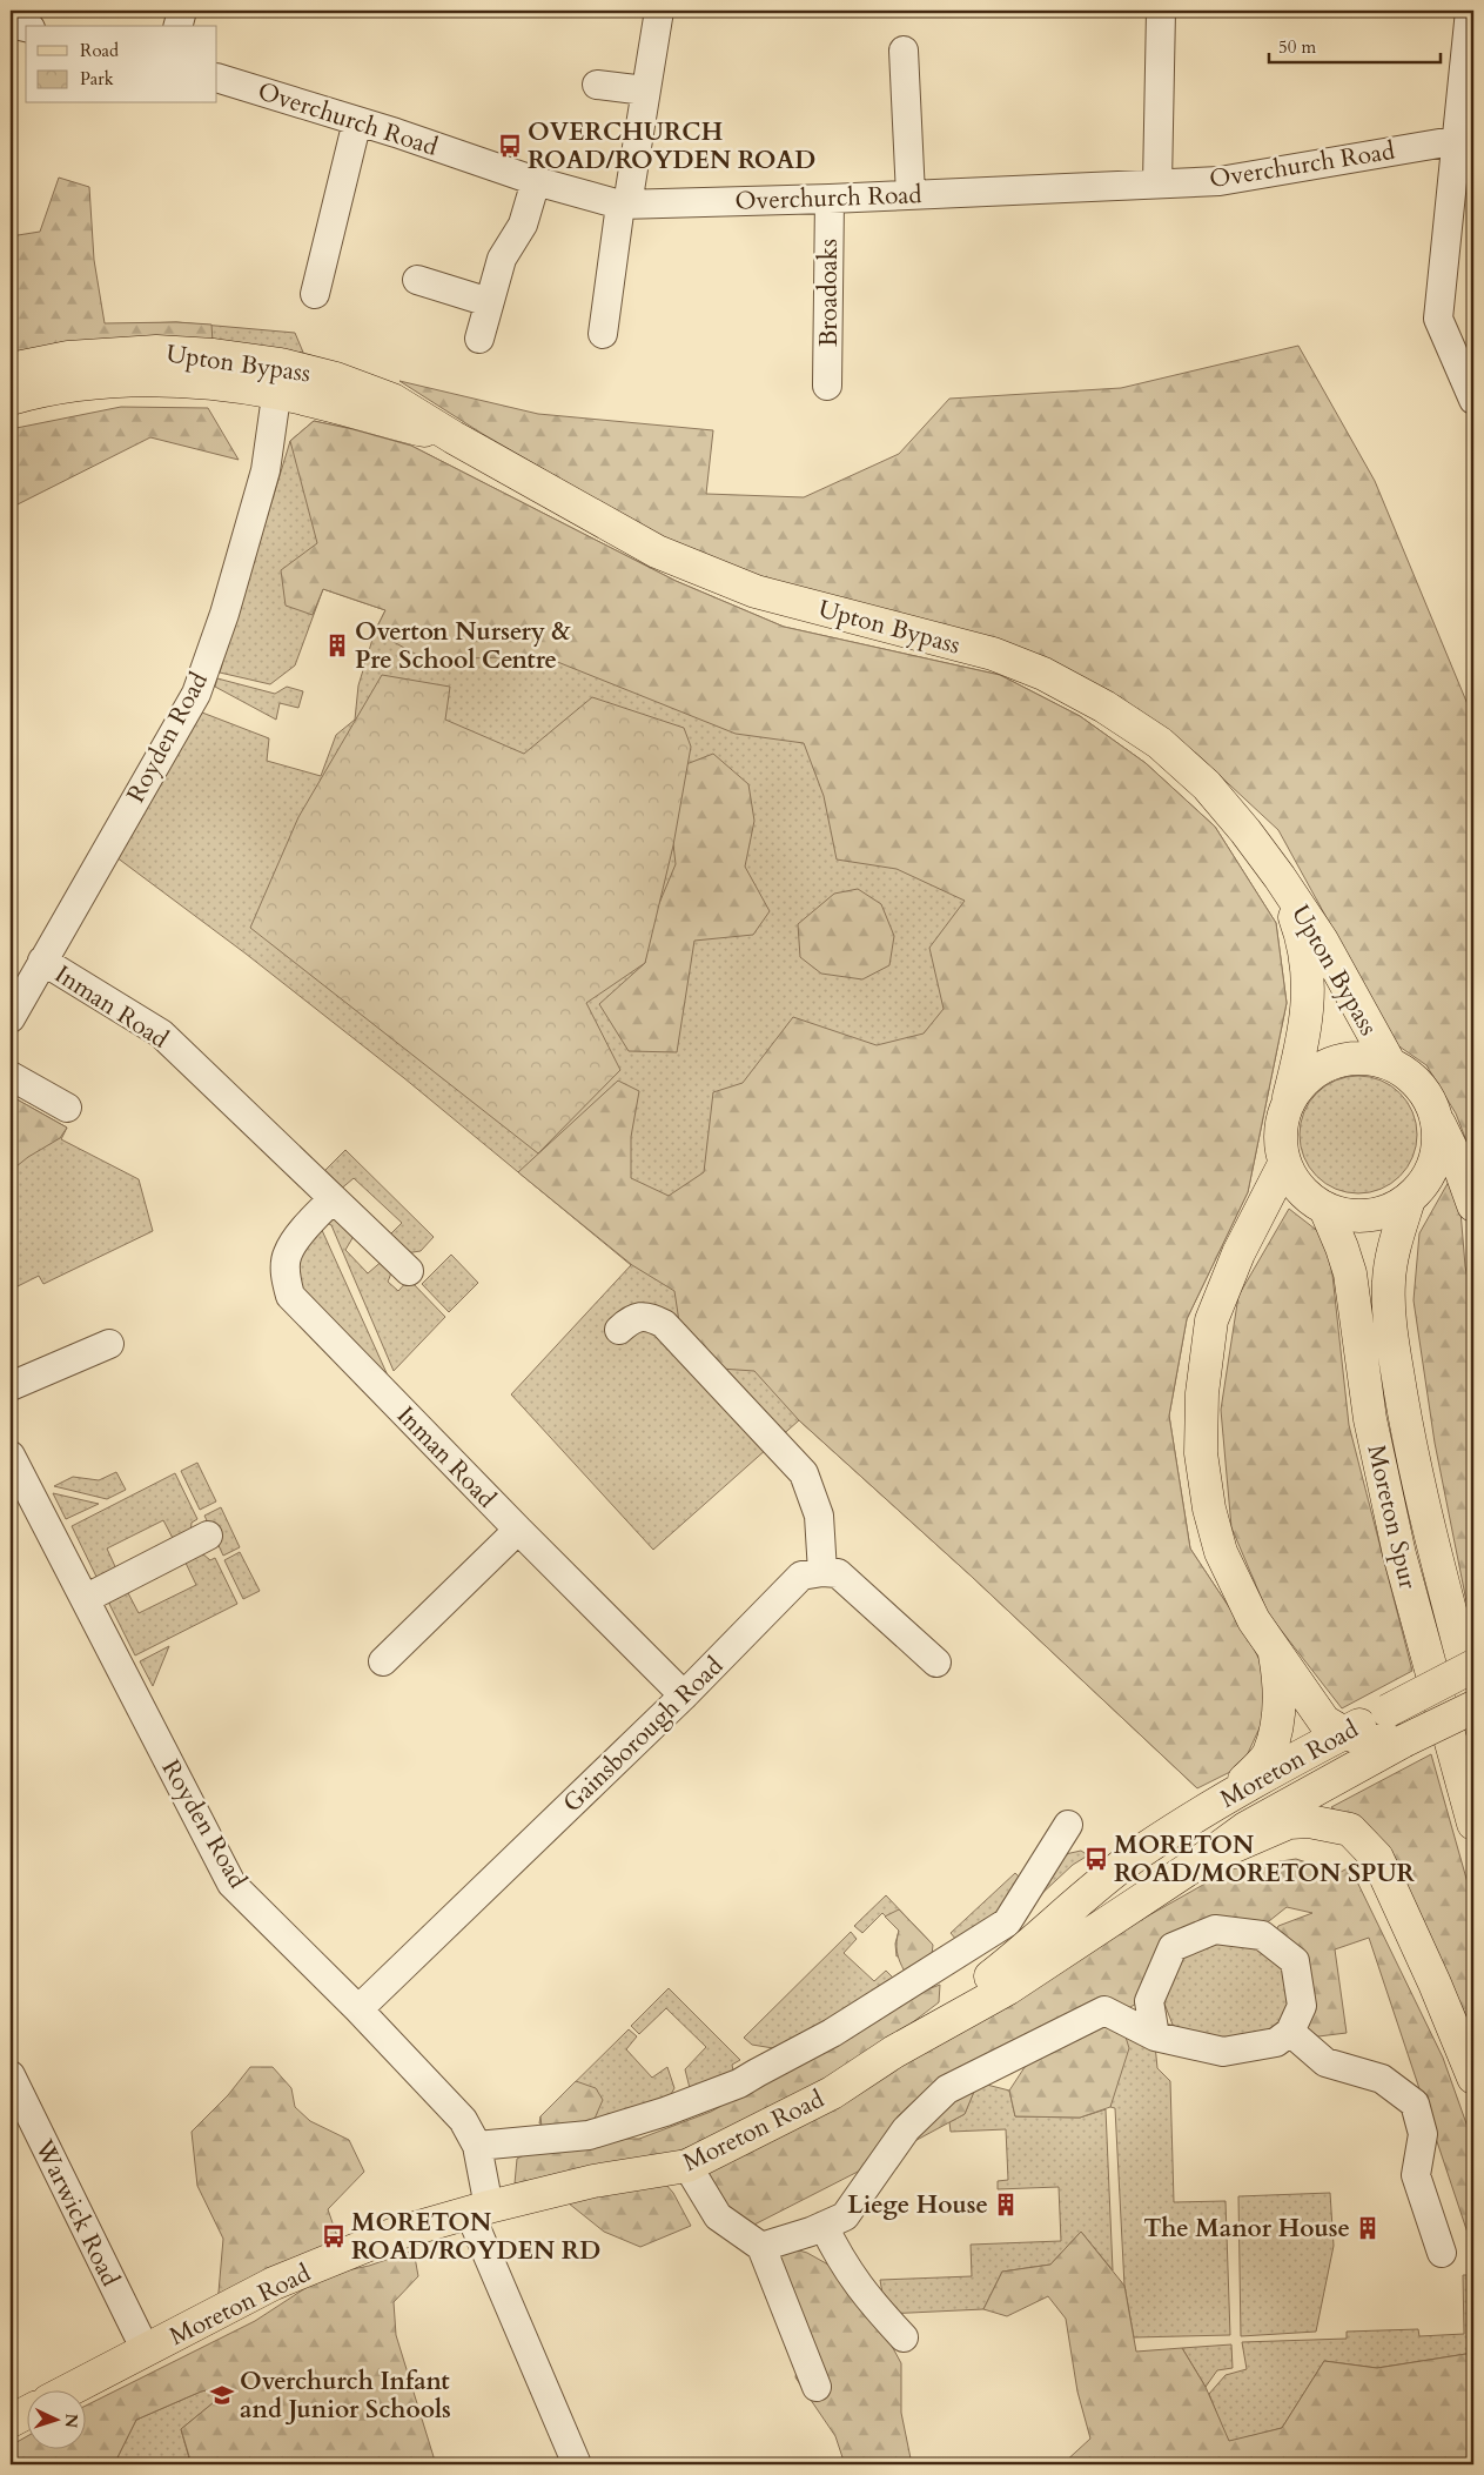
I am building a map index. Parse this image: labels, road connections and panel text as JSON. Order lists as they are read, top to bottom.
{
  "streets": {
    "main road": ["Upton Bypass", "Moreton Spur", "Moreton Road"],
    "street": [
      "Overchurch Road",
      "Broadoaks",
      "Royden Road",
      "Inman Road",
      "Gainsborough Road",
      "Warwick Road"
    ]
  },
  "crossings": [
    ["Overchurch Road", "Broadoaks"],
    ["Upton Bypass", "Royden Road"],
    ["Upton Bypass", "Moreton Spur"],
    ["Royden Road", "Inman Road"],
    ["Royden Road", "Gainsborough Road"],
    ["Royden Road", "Moreton Road"],
    ["Inman Road", "Gainsborough Road"],
    ["Moreton Road", "Warwick Road"]
  ],
  "places": {
    "bus stop": ["OVERCHURCH ROAD/ROYDEN ROAD", "MORETON ROAD/MORETON SPUR", "MORETON ROAD/ROYDEN RD"],
    "building": ["Overton Nursery & Pre School Centre", "Liege House", "The Manor House"],
    "school or university": ["Overchurch Infant and Junior Schools"]
  },
  "legend": ["Road", "Park"],
  "scale_bar": "50 m",
  "north": "right"
}
